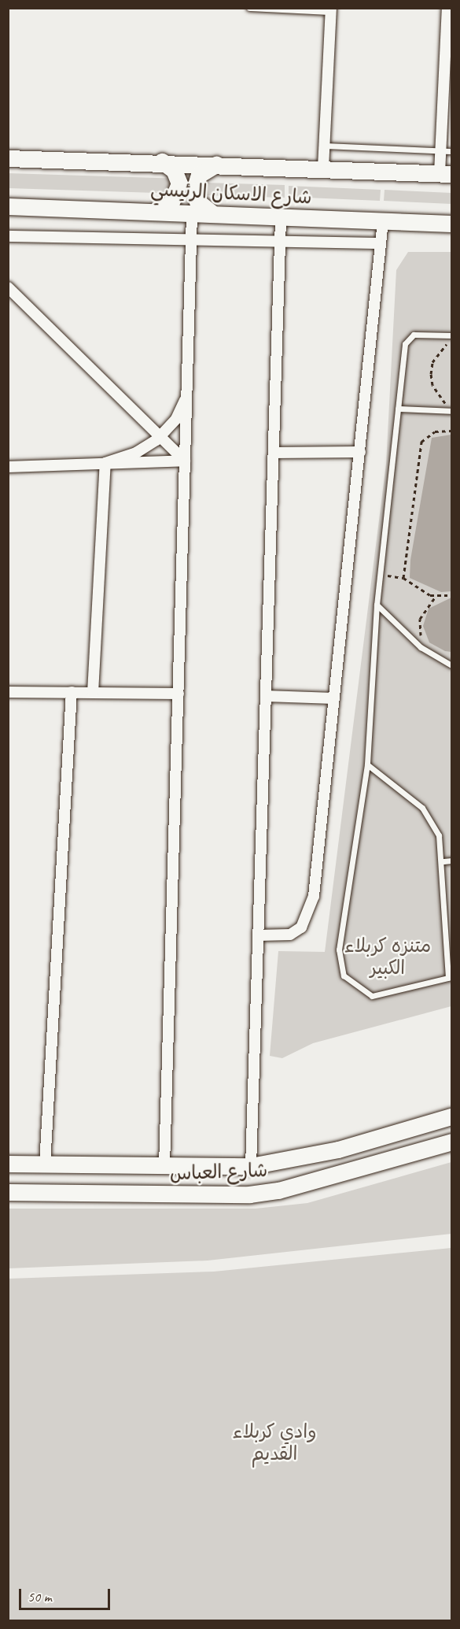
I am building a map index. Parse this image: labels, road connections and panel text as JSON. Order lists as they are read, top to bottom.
{
  "streets": {
    "main road": ["شارع الاسكان الرئيسي", "شارع العباس"]
  },
  "parks": ["متنزه كربلاء الكبير", "وادي كربلاء القديم"],
  "scale_bar": "50 m"
}
